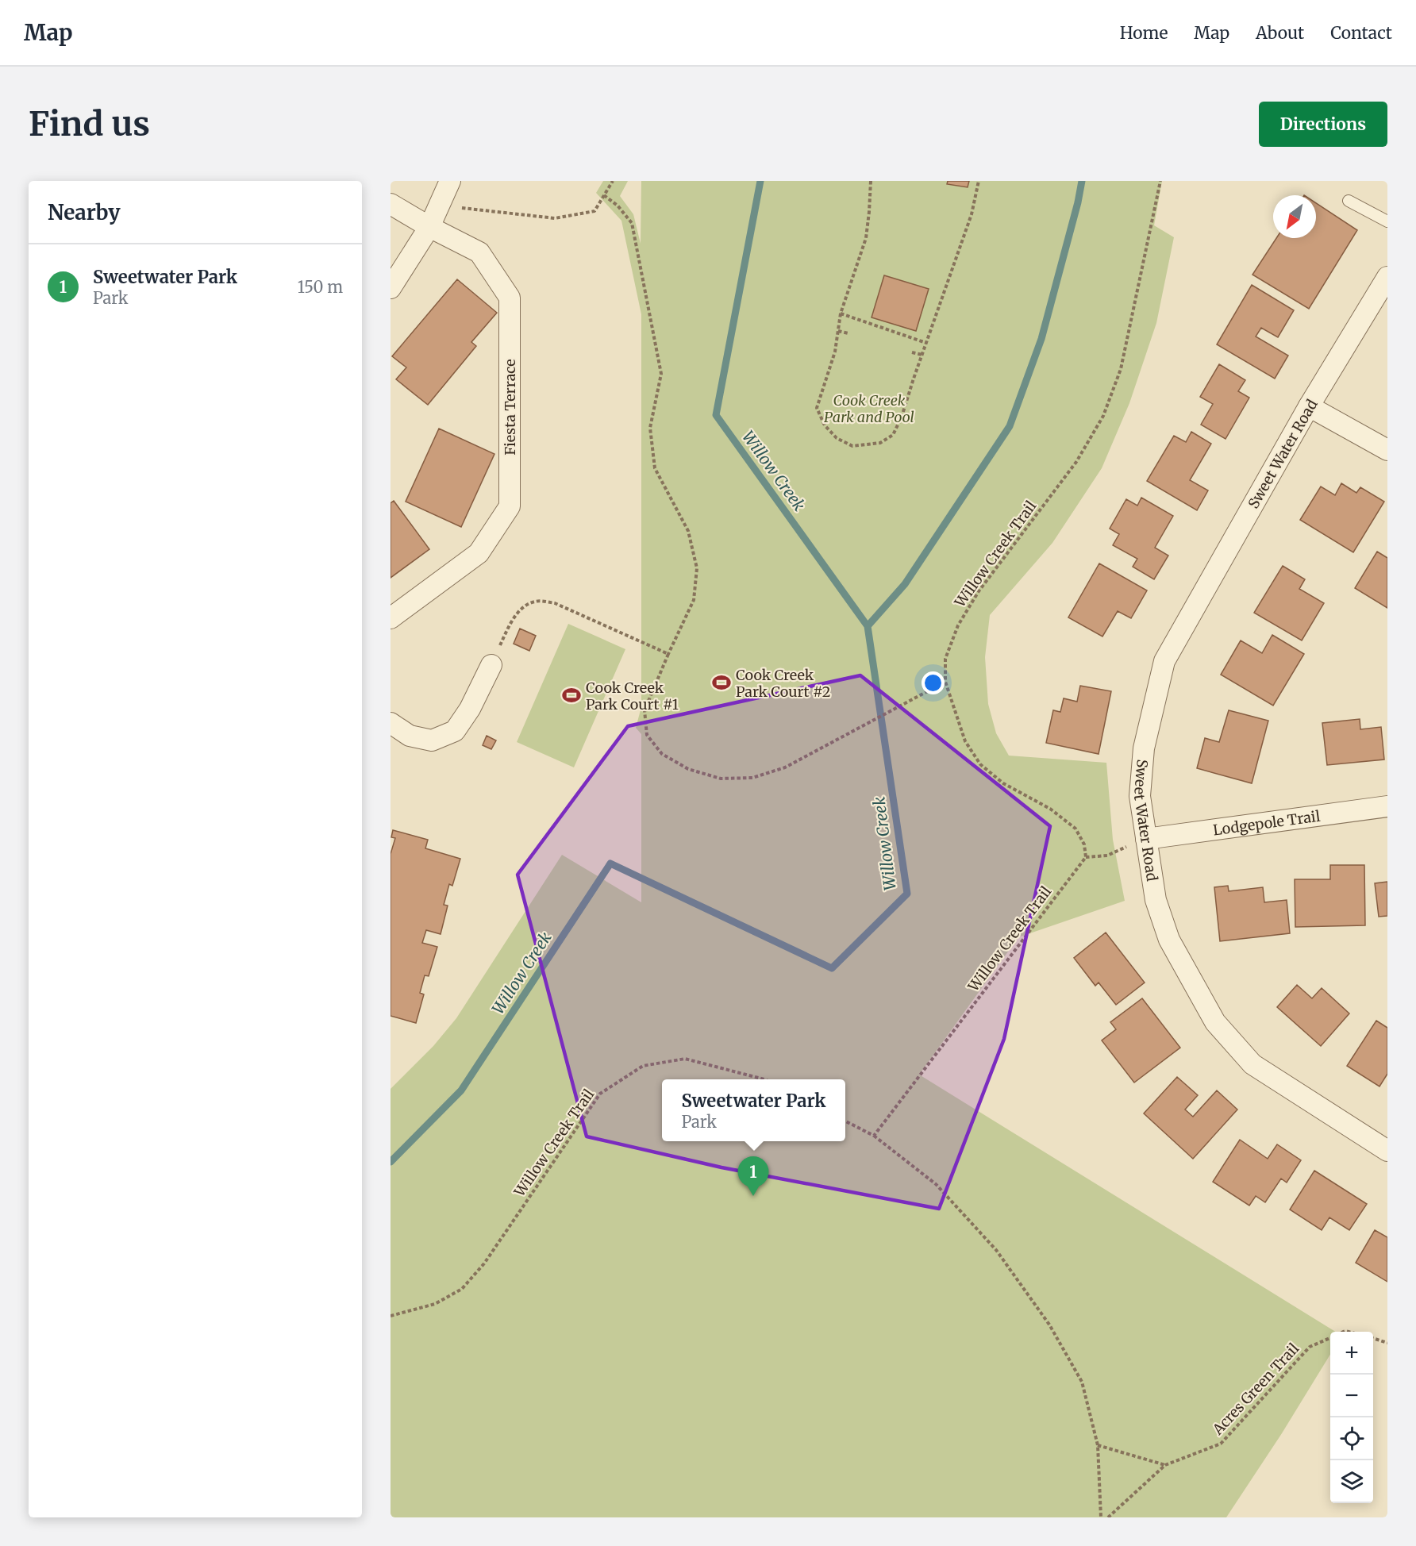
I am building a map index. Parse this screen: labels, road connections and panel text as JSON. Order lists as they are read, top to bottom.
{
  "streets": {
    "street": ["Fiesta Terrace", "Sweet Water Road", "Lodgepole Trail"],
    "path": ["Willow Creek Trail", "Acres Green Trail"]
  },
  "crossings": [
    ["Sweet Water Road", "Lodgepole Trail"]
  ],
  "water": ["Willow Creek"],
  "parks": ["Cook Creek Park and Pool"],
  "places": {
    "sports": ["Cook Creek Park Court #2", "Cook Creek Park Court #1"]
  },
  "north": "bottom left",
  "page": {
    "header": "Map",
    "nav": [
      "Home",
      "Map",
      "About",
      "Contact"
    ],
    "buttons": "Directions",
    "title": "Find us",
    "heading": "Nearby",
    "list": [
      {
        "mark": "1",
        "name": "Sweetwater Park",
        "note": "Park",
        "value": "150 m"
      }
    ],
    "popup": ["Sweetwater Park", "Park"],
    "pins": "1",
    "map_buttons": ["+", "−"]
  }
}
